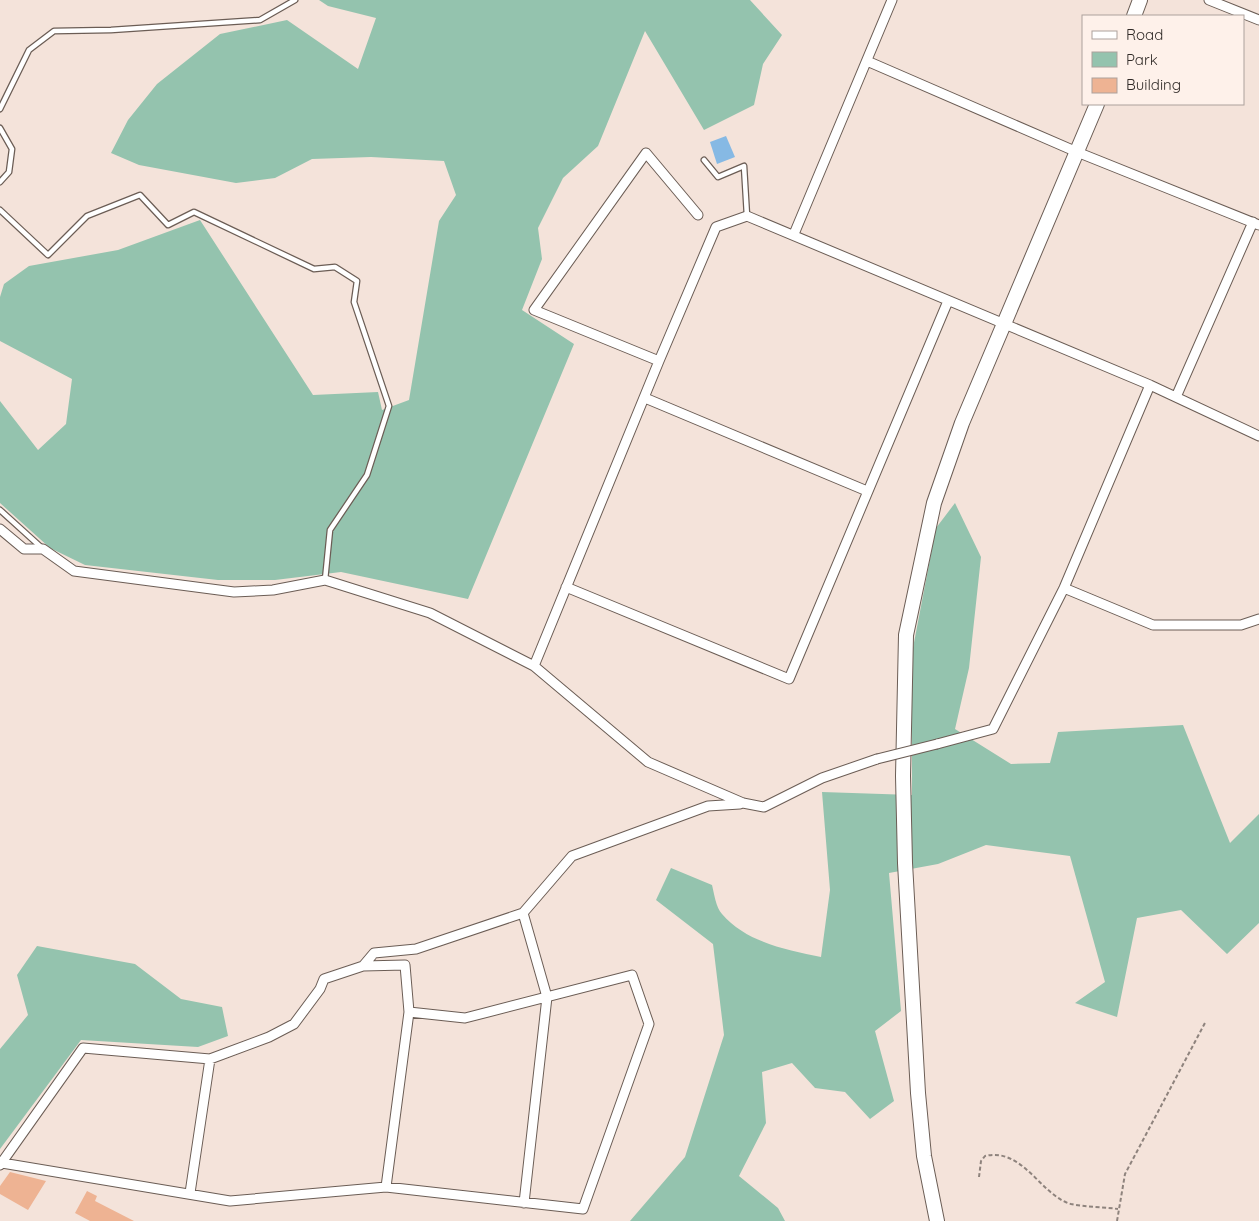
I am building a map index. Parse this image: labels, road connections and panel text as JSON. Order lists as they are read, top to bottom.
{
  "legend": ["Road", "Park", "Building"]
}
